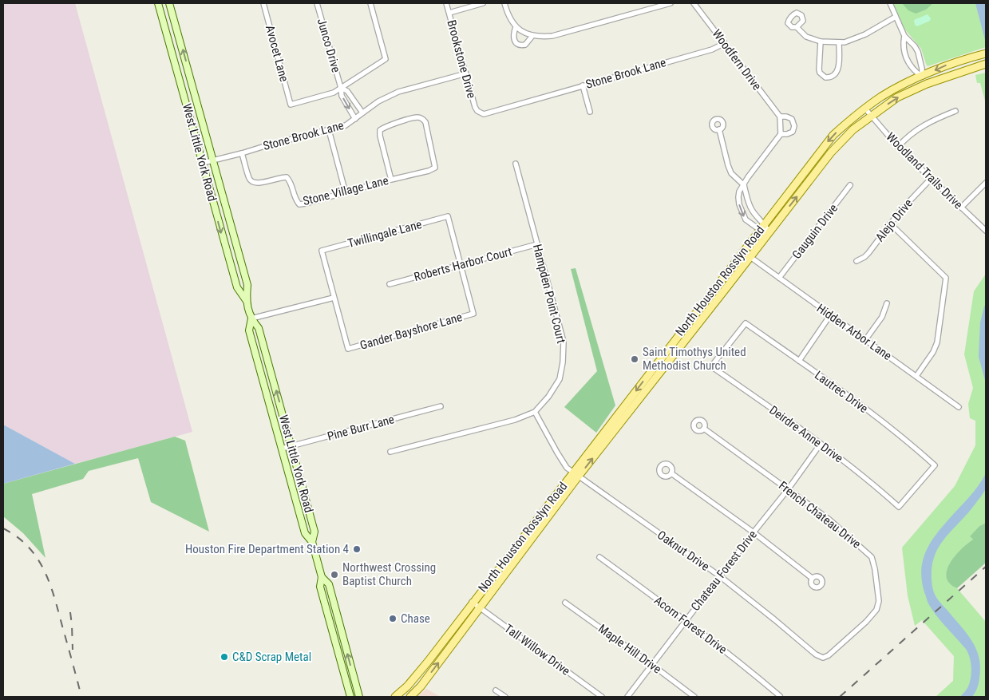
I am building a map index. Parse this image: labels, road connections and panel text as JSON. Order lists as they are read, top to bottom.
{
  "streets": {
    "main road": ["West Little York Road", "North Houston Rosslyn Road"],
    "street": [
      "Junco Drive",
      "Avocet Lane",
      "Brookstone Drive",
      "Woodfern Drive",
      "Stone Brook Lane",
      "Woodland Trails Drive",
      "Stone Village Lane",
      "Alejo Drive",
      "Gauguin Drive",
      "Twillingale Lane",
      "Roberts Harbor Court",
      "Hampden Point Court",
      "Gander Bayshore Lane",
      "Hidden Arbor Lane",
      "Lautrec Drive",
      "Pine Burr Lane",
      "Deirdre Anne Drive",
      "French Chateau Drive",
      "Oaknut Drive",
      "Chateau Forest Drive",
      "Acorn Forest Drive",
      "Maple Hill Drive",
      "Tall Willow Drive"
    ]
  },
  "crossings": [
    ["Junco Drive", "Avocet Lane"],
    ["Junco Drive", "Stone Brook Lane"],
    ["Brookstone Drive", "Stone Brook Lane"],
    ["Woodfern Drive", "Stone Brook Lane"],
    ["Woodfern Drive", "North Houston Rosslyn Road"],
    ["Stone Brook Lane", "West Little York Road"],
    ["Stone Brook Lane", "Stone Village Lane"],
    ["West Little York Road", "Pine Burr Lane"],
    ["Woodland Trails Drive", "Alejo Drive"],
    ["Woodland Trails Drive", "North Houston Rosslyn Road"],
    ["Gauguin Drive", "Hidden Arbor Lane"],
    ["Twillingale Lane", "Roberts Harbor Court"],
    ["Twillingale Lane", "Gander Bayshore Lane"],
    ["Roberts Harbor Court", "Hampden Point Court"],
    ["Roberts Harbor Court", "Gander Bayshore Lane"],
    ["North Houston Rosslyn Road", "Hidden Arbor Lane"],
    ["North Houston Rosslyn Road", "Oaknut Drive"],
    ["North Houston Rosslyn Road", "Tall Willow Drive"],
    ["Hampden Point Court", "Oaknut Drive"],
    ["Lautrec Drive", "Deirdre Anne Drive"],
    ["Deirdre Anne Drive", "Chateau Forest Drive"],
    ["French Chateau Drive", "Oaknut Drive"],
    ["French Chateau Drive", "Chateau Forest Drive"],
    ["Oaknut Drive", "Chateau Forest Drive"],
    ["Chateau Forest Drive", "Acorn Forest Drive"],
    ["Chateau Forest Drive", "Maple Hill Drive"]
  ],
  "places": [
    "Saint Timothys United Methodist Church",
    "Houston Fire Department Station 4",
    "Northwest Crossing Baptist Church",
    "Chase",
    "C&D Scrap Metal"
  ]
}
